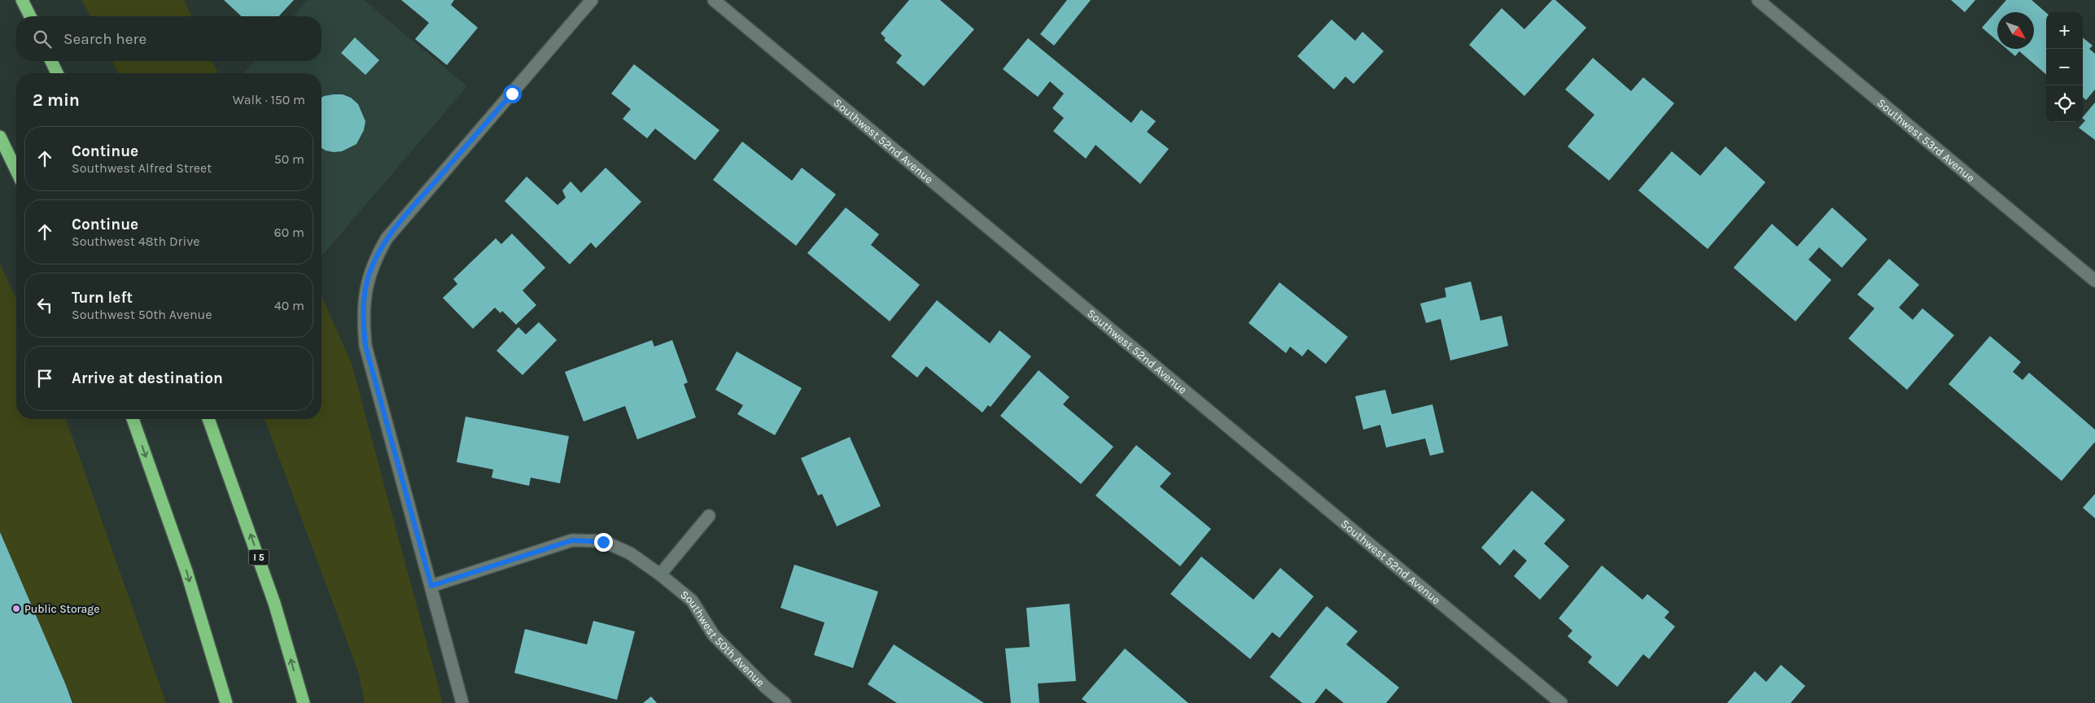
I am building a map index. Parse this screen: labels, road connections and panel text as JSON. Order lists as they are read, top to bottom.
{
  "streets": {
    "highway": ["I 5"],
    "street": ["Southwest 53rd Avenue", "Southwest 52nd Avenue", "Southwest 50th Avenue"]
  },
  "places": ["Public Storage"],
  "north": "bottom right",
  "page": {
    "map_buttons": ["+", "−"],
    "search": "Search here",
    "heading": ["2 min", "Walk · 150 m"],
    "list": [
      ["Continue", "Southwest Alfred Street", "50 m"],
      ["Continue", "Southwest 48th Drive", "60 m"],
      ["Turn left", "Southwest 50th Avenue", "40 m"],
      "Arrive at destination"
    ]
  }
}
